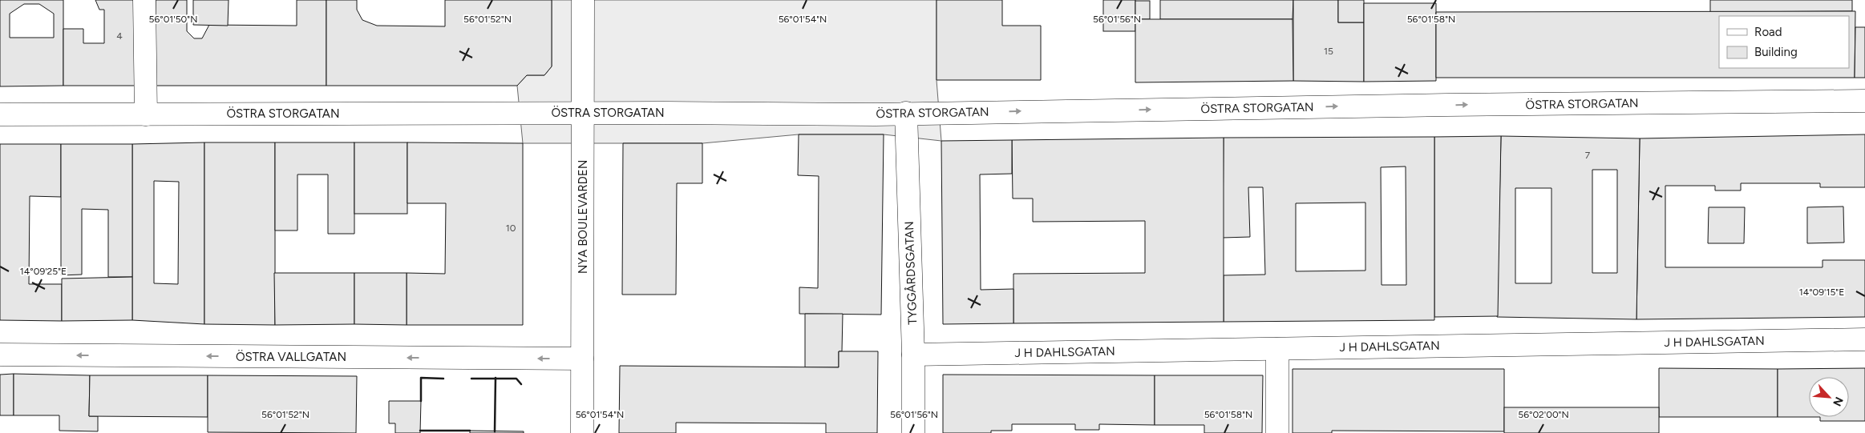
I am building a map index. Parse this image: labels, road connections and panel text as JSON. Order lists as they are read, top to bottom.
{
  "streets": {
    "street": [
      "ÖSTRA STORGATAN",
      "NYA BOULEVARDEN",
      "TYGGÅRDSGATAN",
      "J H DAHLSGATAN",
      "ÖSTRA VALLGATAN"
    ]
  },
  "crossings": [
    ["ÖSTRA STORGATAN", "NYA BOULEVARDEN"],
    ["ÖSTRA STORGATAN", "TYGGÅRDSGATAN"],
    ["NYA BOULEVARDEN", "ÖSTRA VALLGATAN"],
    ["TYGGÅRDSGATAN", "J H DAHLSGATAN"]
  ],
  "one_way": ["ÖSTRA STORGATAN", "ÖSTRA VALLGATAN"],
  "house_numbers": [
    "4",
    "15",
    "7",
    "10"
  ],
  "legend": ["Road", "Building"],
  "north": "bottom right",
  "coordinates": [
    "56°01'50\"N",
    "56°01'52\"N",
    "56°01'54\"N",
    "56°01'56\"N",
    "56°01'58\"N",
    "14°09'25\"E",
    "14°09'15\"E",
    "56°02'00\"N"
  ]
}
